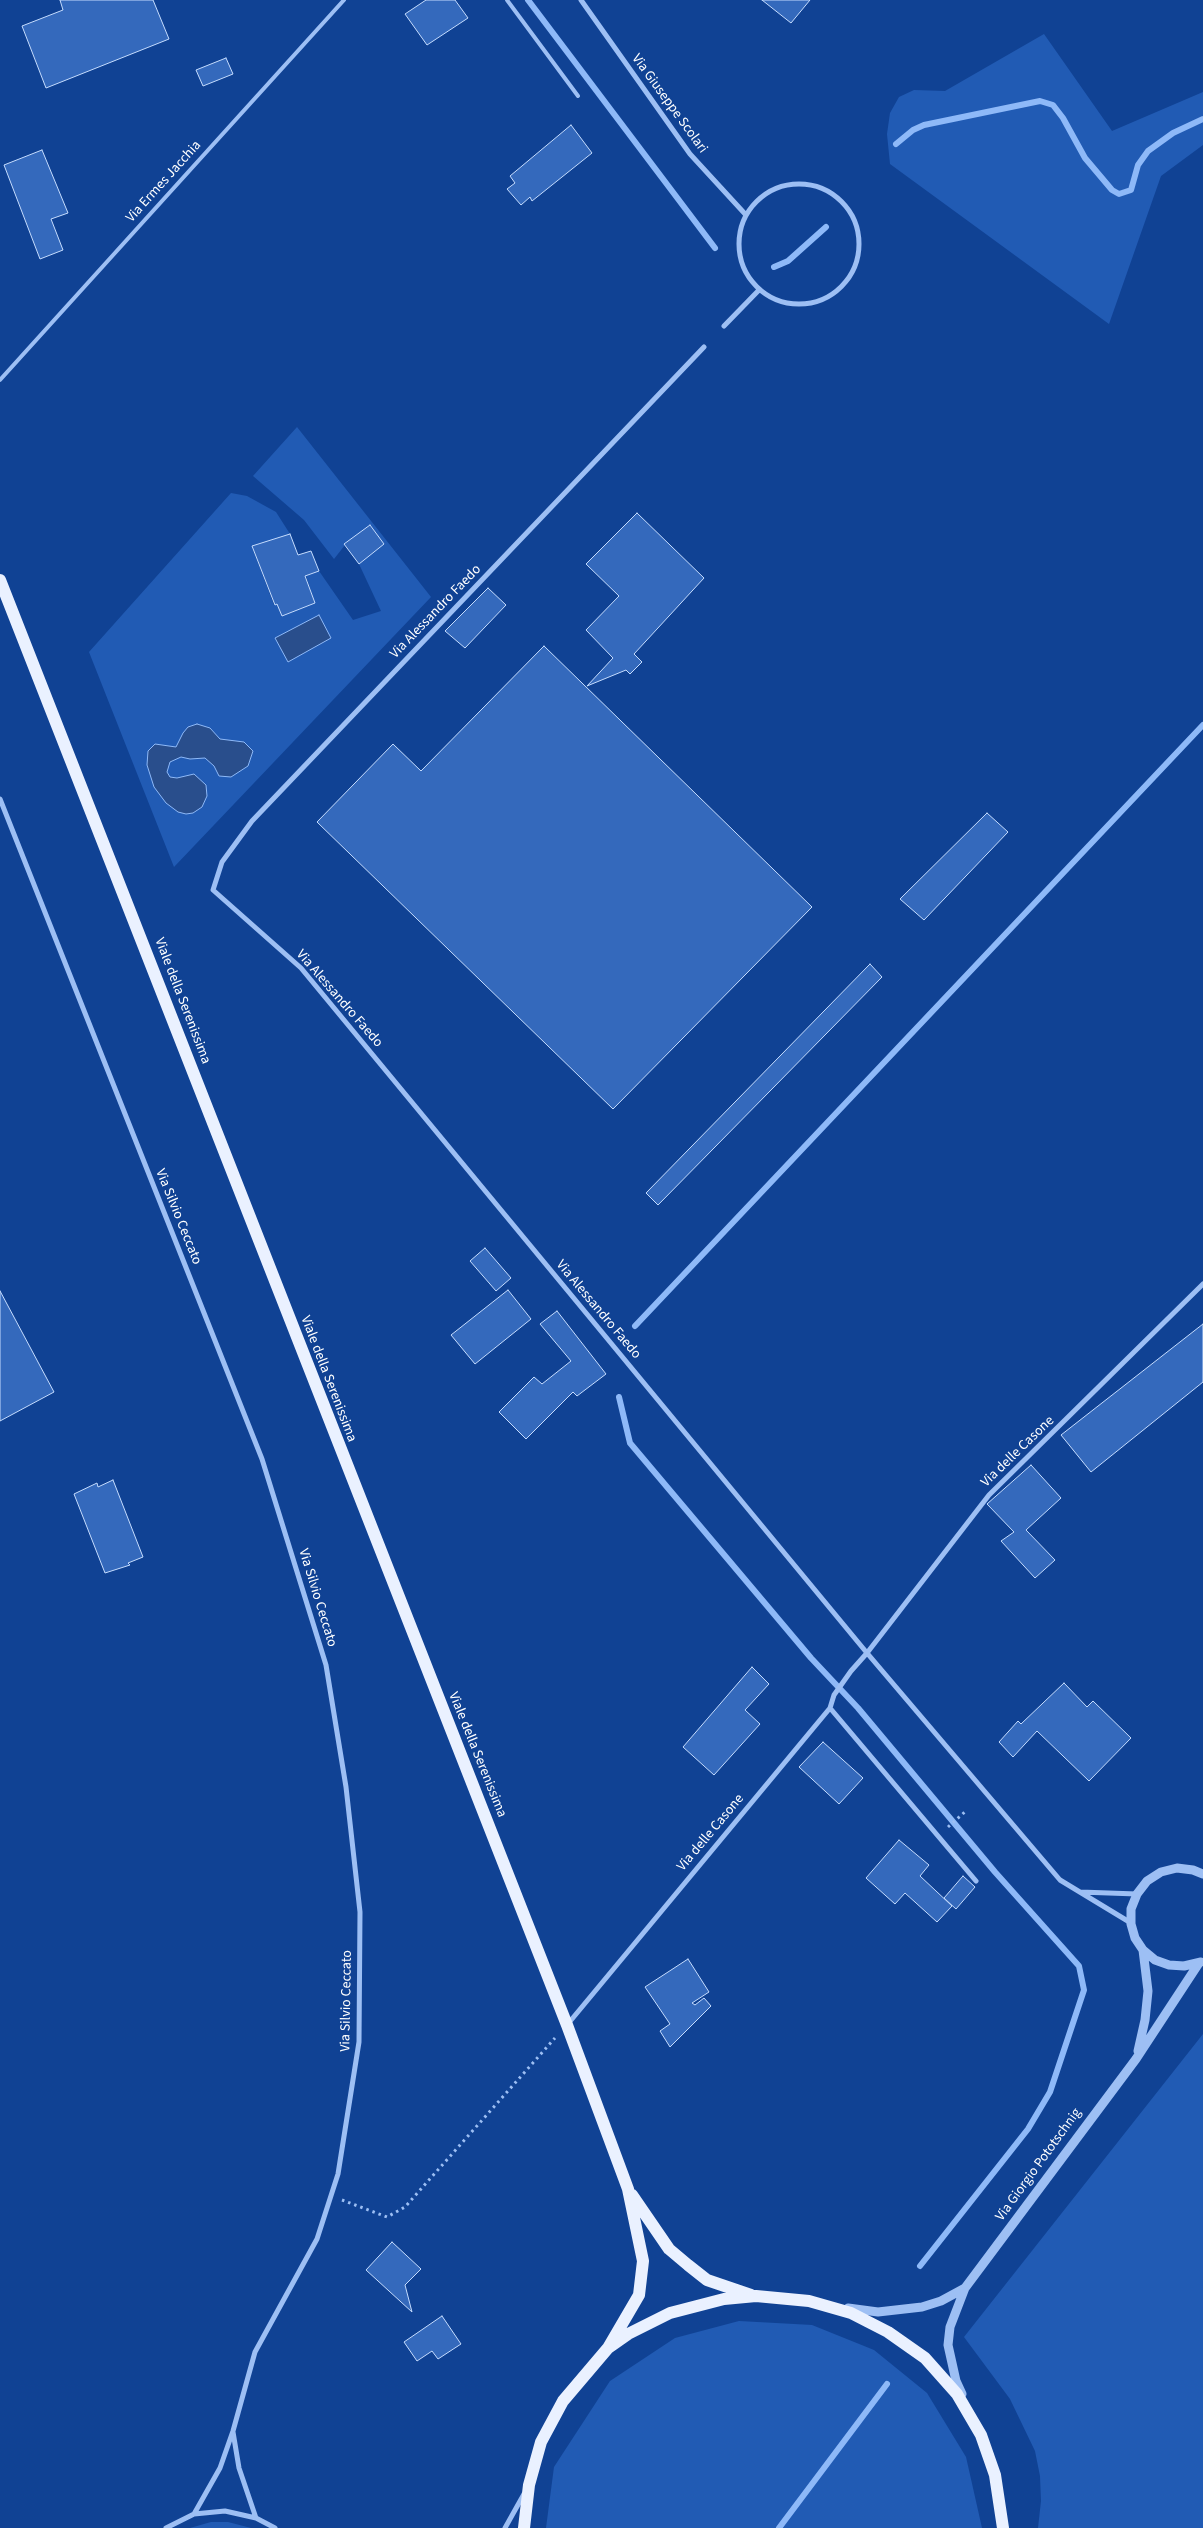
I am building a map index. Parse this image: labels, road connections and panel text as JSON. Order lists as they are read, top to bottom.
{
  "streets": {
    "main road": ["Viale della Serenissima"],
    "street": [
      "Via Giuseppe Scolari",
      "Via Alessandro Faedo",
      "Via Silvio Ceccato",
      "Via delle Casone",
      "Via Giorgio Pototschnig"
    ],
    "lane": ["Via Ermes Jacchia"]
  },
  "crossings": [
    ["Via Alessandro Faedo", "Via delle Casone"],
    ["Viale della Serenissima", "Via delle Casone"]
  ]
}
